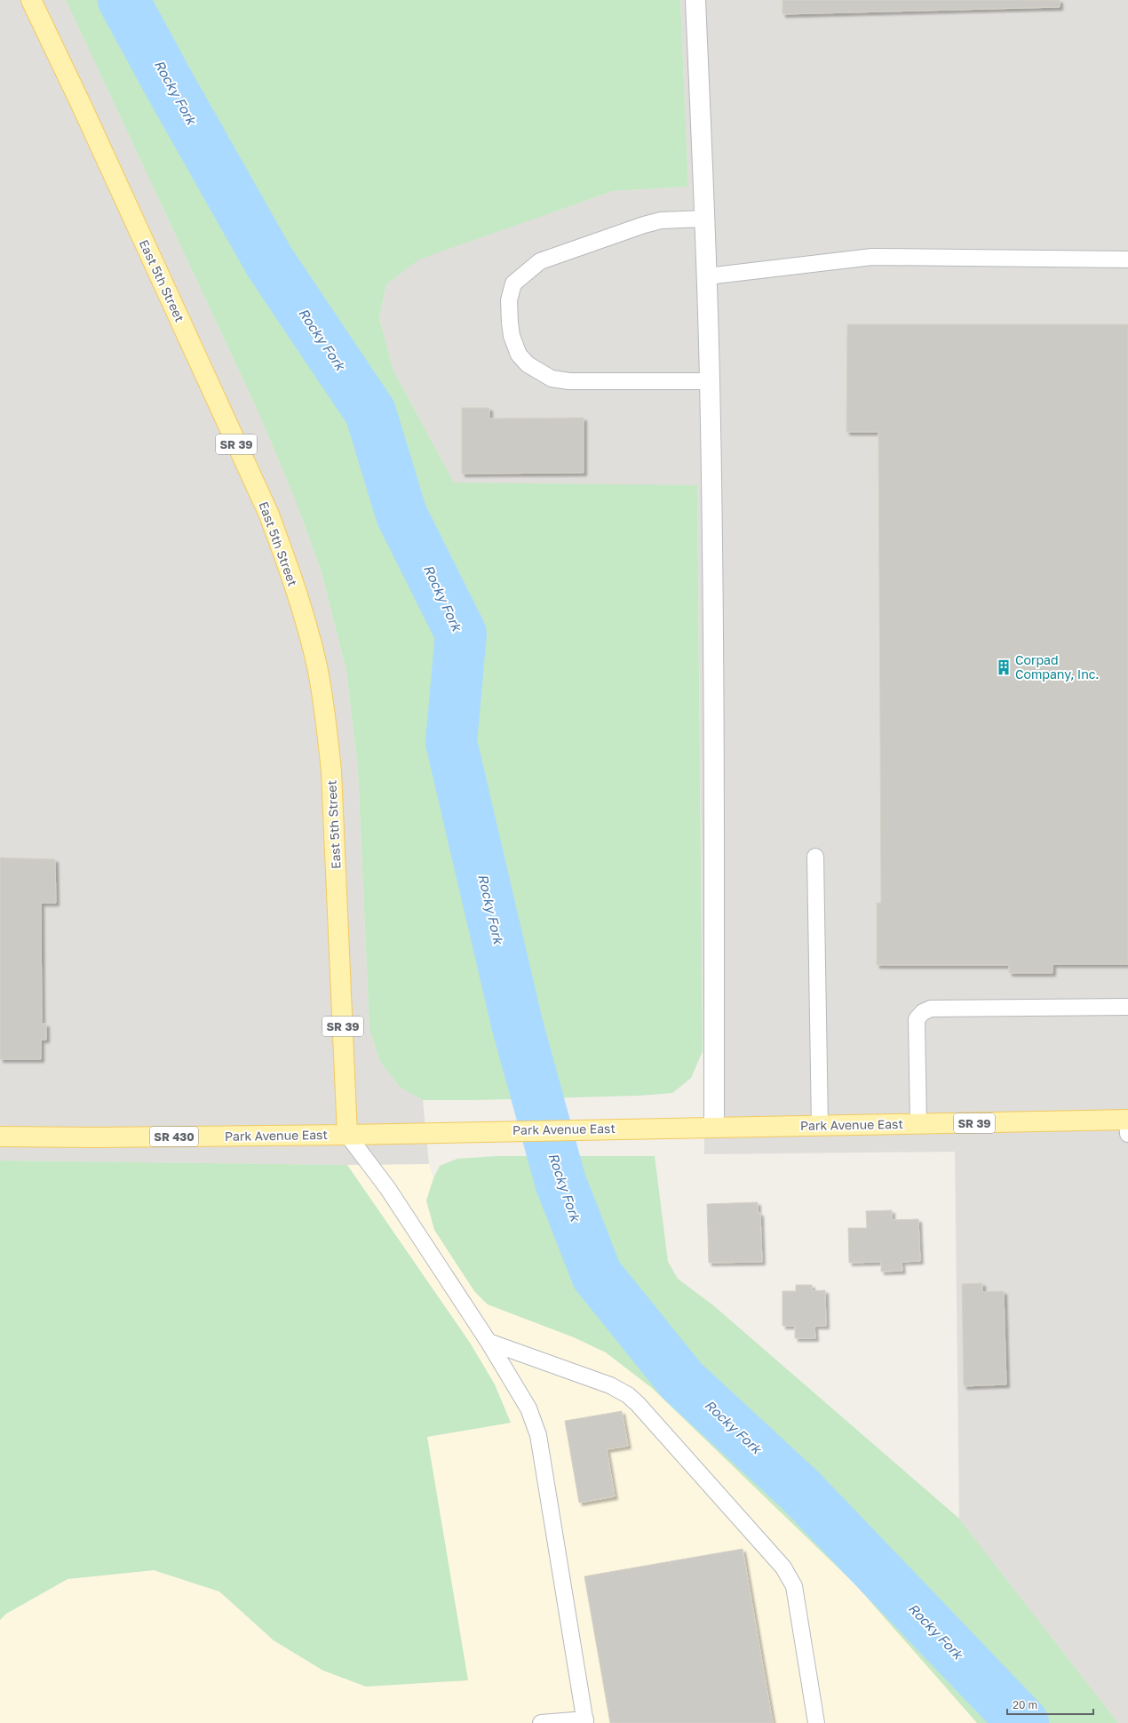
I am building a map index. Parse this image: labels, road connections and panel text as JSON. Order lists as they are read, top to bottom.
{
  "streets": {
    "main road": [
      "East 5th Street",
      "SR 39",
      "Park Avenue East",
      "SR 430"
    ]
  },
  "crossings": [
    ["East 5th Street", "Park Avenue East"]
  ],
  "water": ["Rocky Fork"],
  "places": {
    "building": ["Corpad Company, Inc."]
  },
  "scale_bar": "20 m"
}
